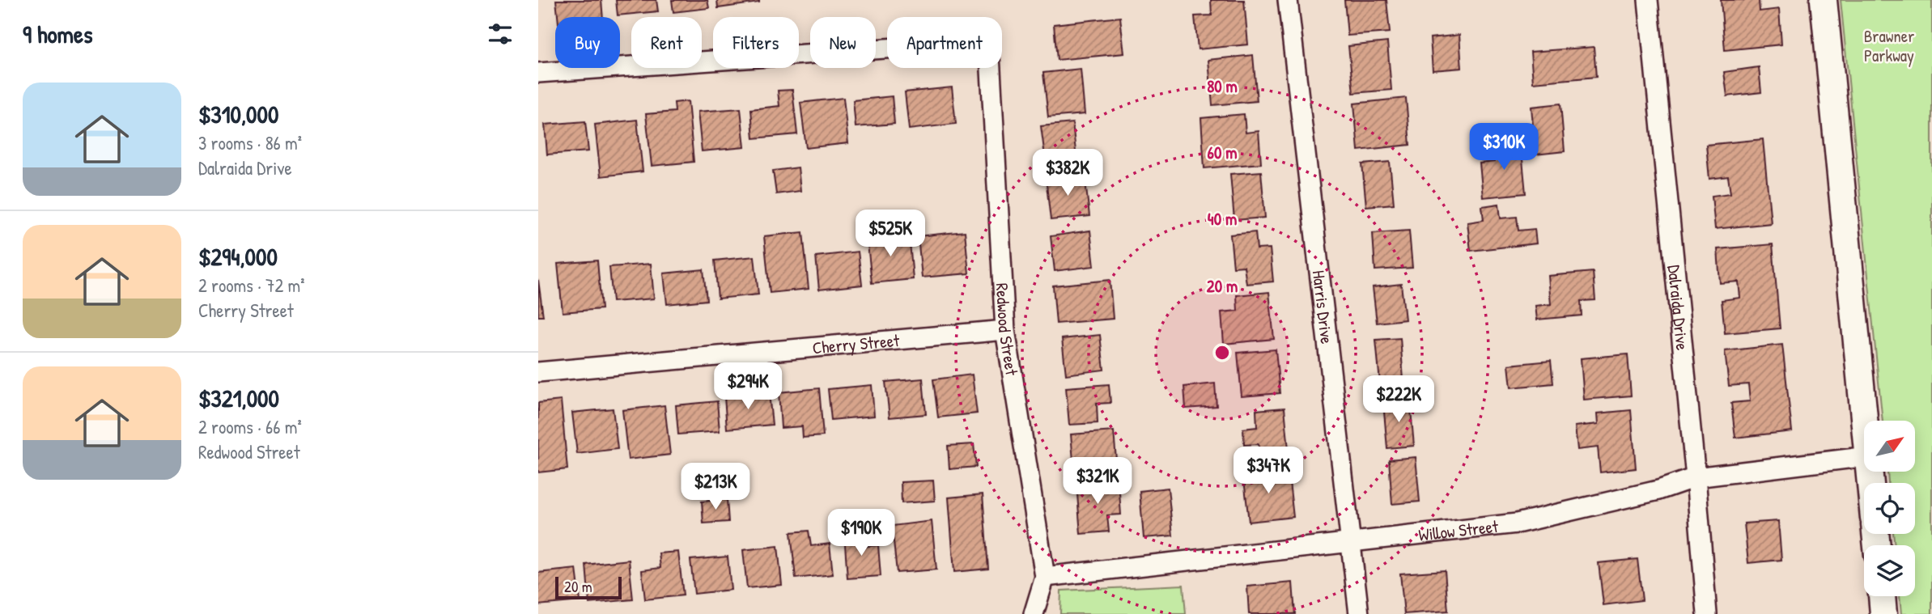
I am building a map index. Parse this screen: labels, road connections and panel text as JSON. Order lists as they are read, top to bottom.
{
  "streets": {
    "street": [
      "Harris Drive",
      "Dalraida Drive",
      "Redwood Street",
      "Cherry Street",
      "Willow Street"
    ]
  },
  "crossings": [
    ["Harris Drive", "Willow Street"],
    ["Dalraida Drive", "Willow Street"],
    ["Redwood Street", "Cherry Street"],
    ["Redwood Street", "Willow Street"]
  ],
  "parks": ["Brawner Parkway"],
  "scale_bar": "20 m",
  "north": "top right",
  "page": {
    "heading": "9 homes",
    "chip": [
      "Buy",
      "Rent",
      "Filters",
      "New",
      "Apartment"
    ],
    "list": [
      {
        "name": "$310,000",
        "note": "3 rooms · 86 m² · Dalraida Drive"
      },
      {
        "name": "$294,000",
        "note": "2 rooms · 72 m² · Cherry Street"
      },
      {
        "name": "$321,000",
        "note": "2 rooms · 66 m² · Redwood Street"
      }
    ],
    "price": [
      "$310K",
      "$382K",
      "$525K",
      "$294K",
      "$222K",
      "$347K",
      "$321K",
      "$213K",
      "$190K"
    ],
    "scale": "20 m"
  },
  "rings": [
    "80 m",
    "60 m",
    "40 m",
    "20 m"
  ]
}
